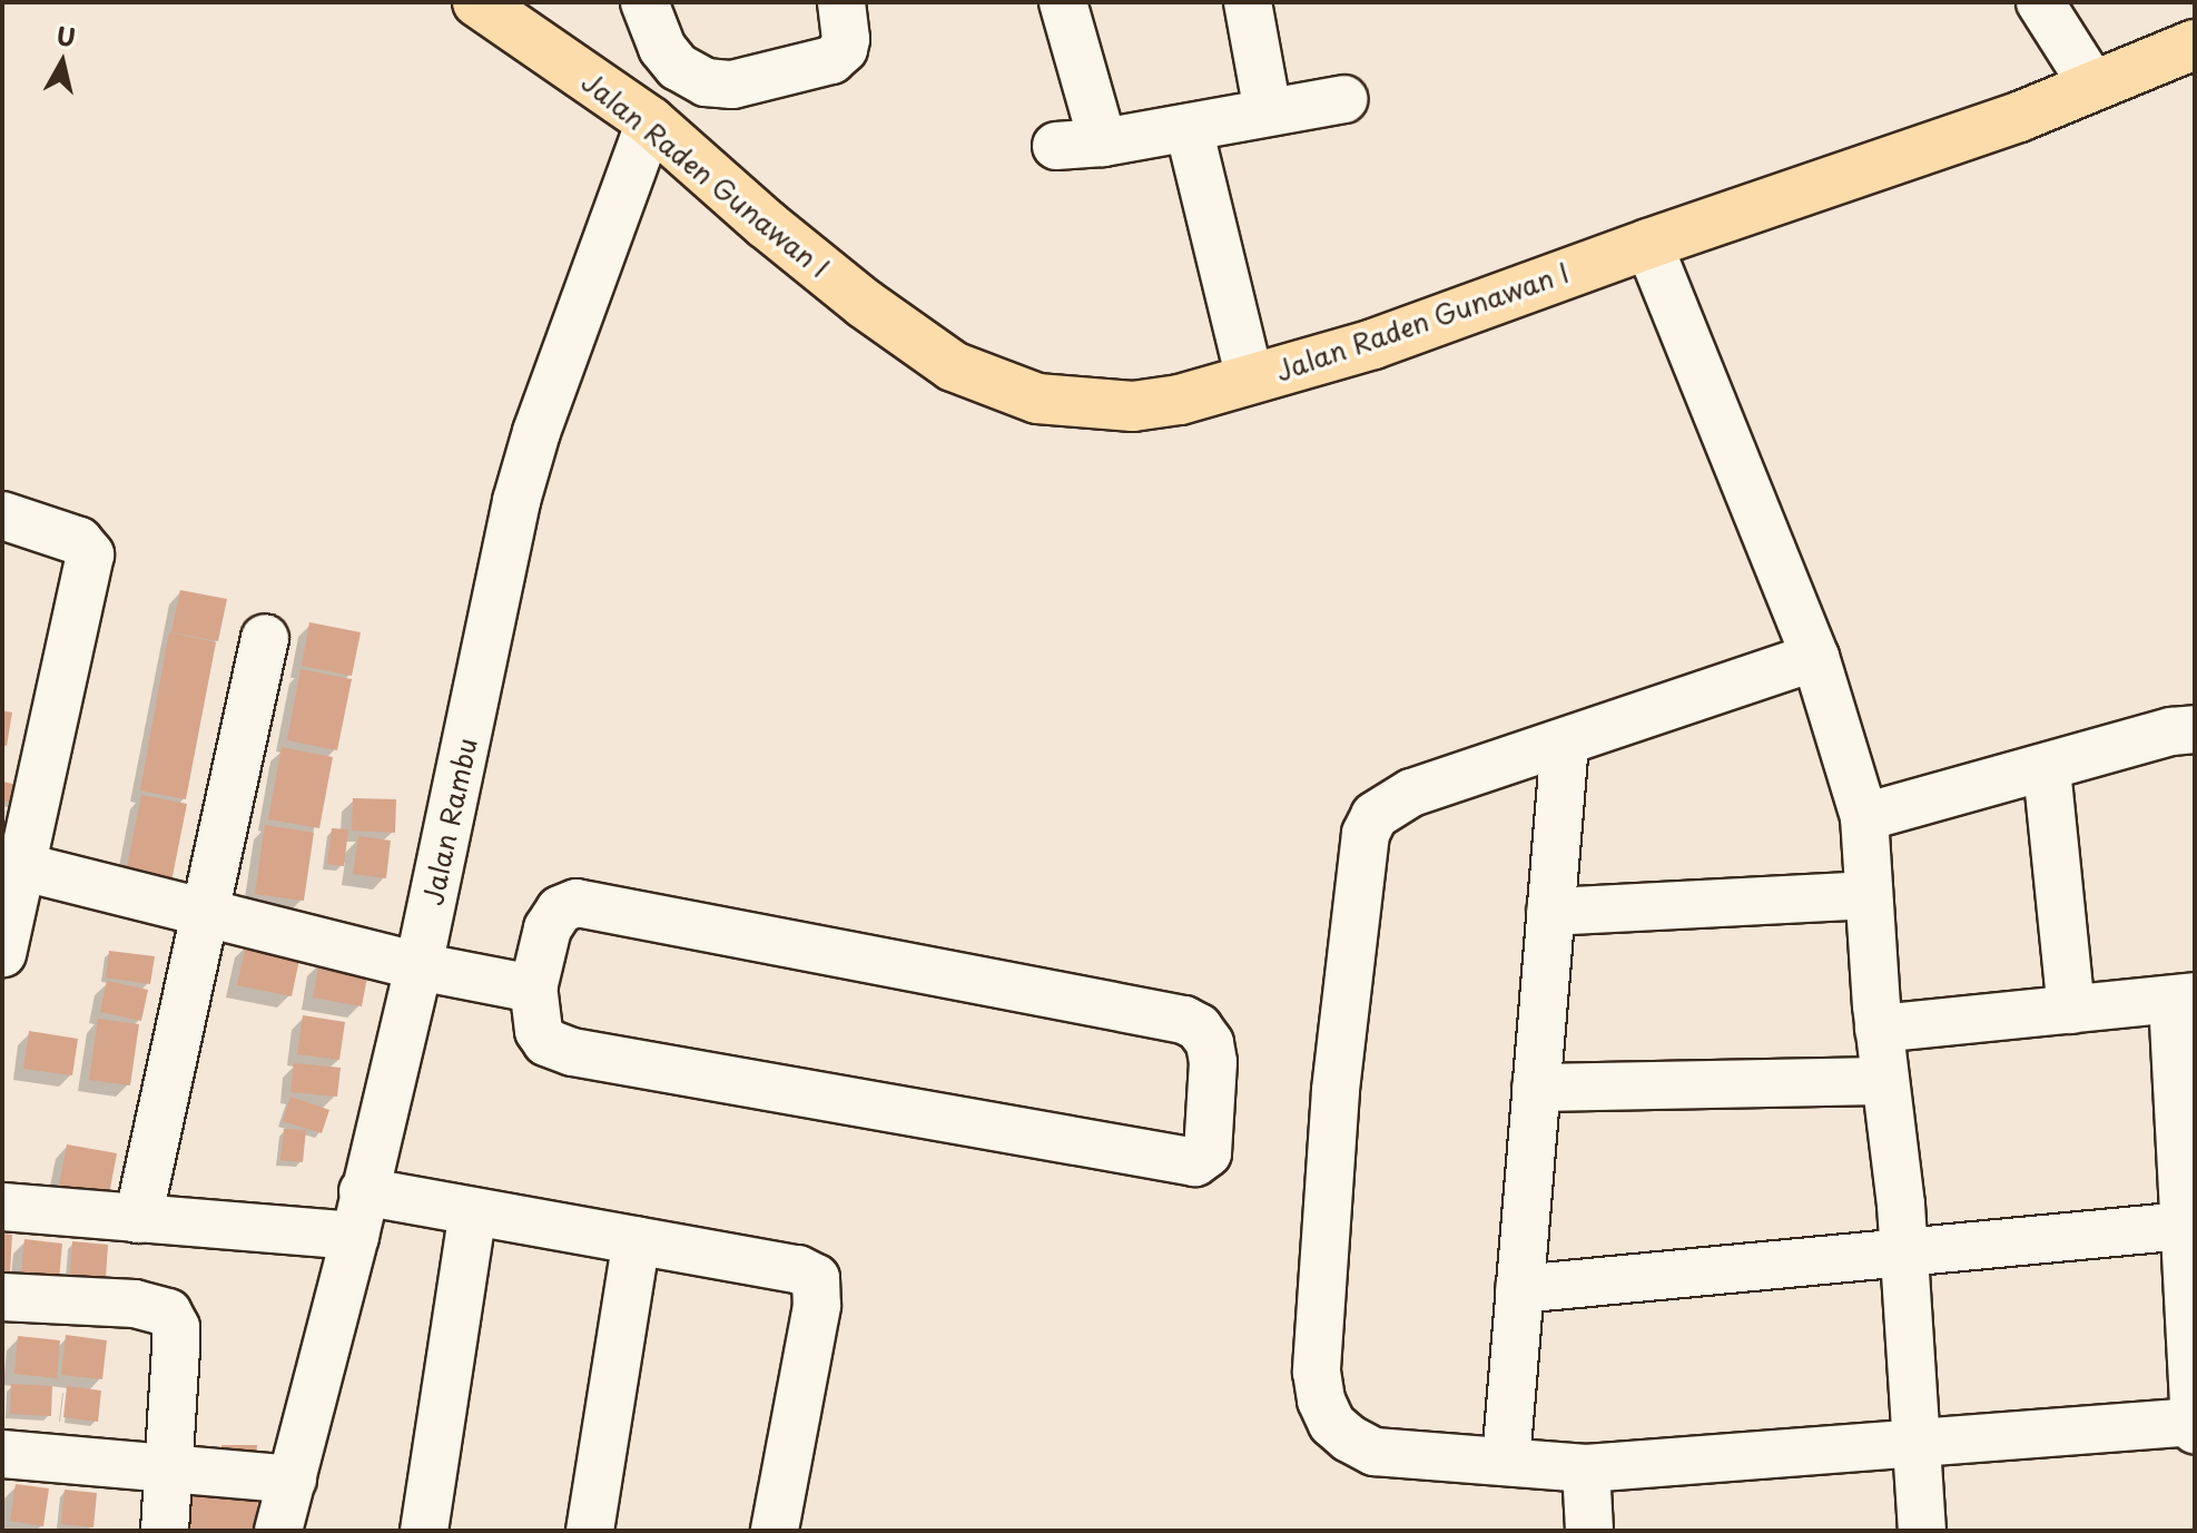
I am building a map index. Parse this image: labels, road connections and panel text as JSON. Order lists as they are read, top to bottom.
{
  "streets": {
    "highway": ["Jalan Raden Gunawan I"],
    "street": ["Jalan Rambu"]
  },
  "crossings": [
    ["Jalan Raden Gunawan I", "Jalan Rambu"]
  ],
  "north": "top"
}
